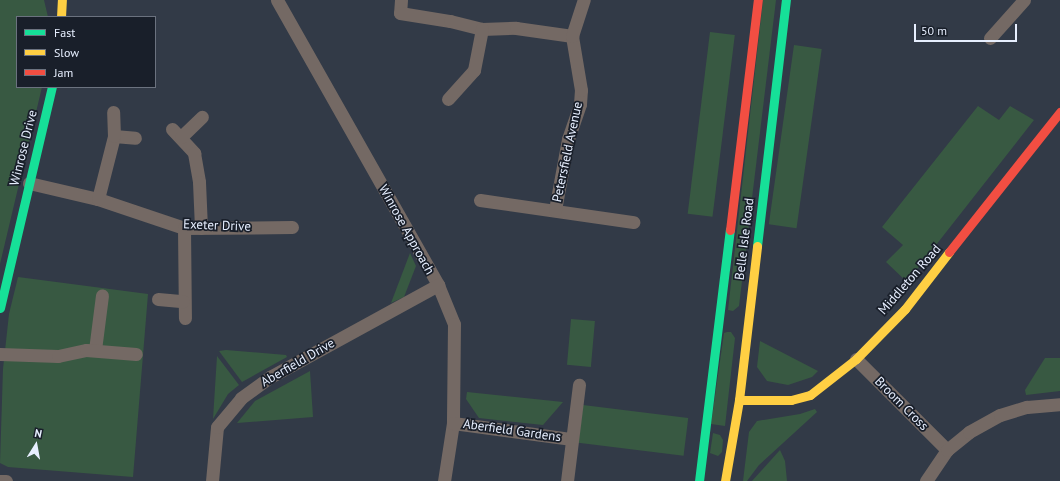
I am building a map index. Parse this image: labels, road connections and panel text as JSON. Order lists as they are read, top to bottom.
{
  "streets": {
    "street": [
      "Winrose Drive",
      "Petersfield Avenue",
      "Exeter Drive",
      "Winrose Approach",
      "Belle Isle Road",
      "Middleton Road",
      "Aberfield Drive",
      "Broom Cross",
      "Aberfield Gardens"
    ]
  },
  "crossings": [
    ["Winrose Drive", "Exeter Drive"],
    ["Winrose Approach", "Aberfield Drive"],
    ["Winrose Approach", "Aberfield Gardens"],
    ["Belle Isle Road", "Middleton Road"],
    ["Middleton Road", "Broom Cross"]
  ],
  "legend": ["Fast", "Slow", "Jam"],
  "scale_bar": "50 m",
  "north": "top"
}
